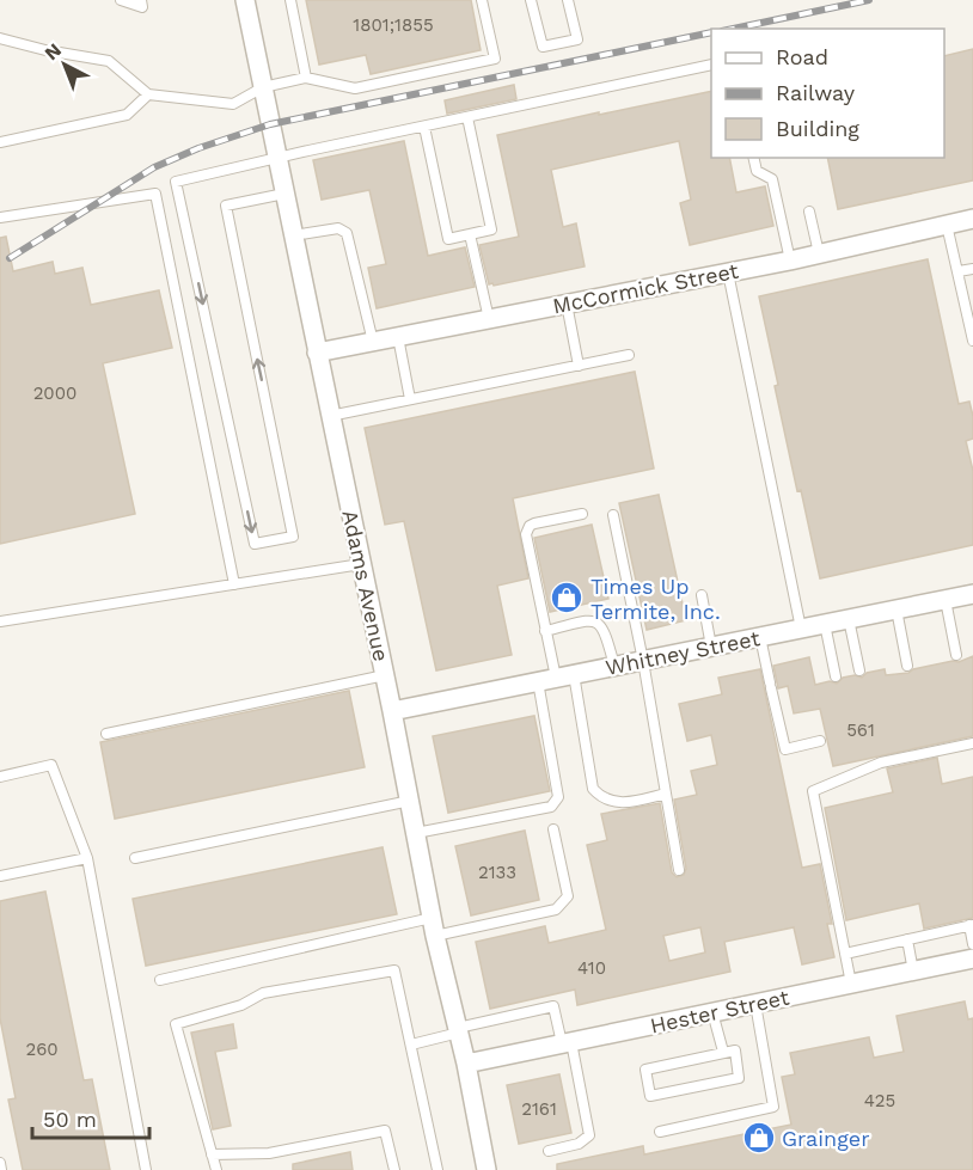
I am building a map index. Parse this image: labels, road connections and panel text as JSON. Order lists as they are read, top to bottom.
{
  "streets": {
    "street": [
      "McCormick Street",
      "Adams Avenue",
      "Whitney Street",
      "Hester Street"
    ]
  },
  "crossings": [
    ["McCormick Street", "Adams Avenue"],
    ["Adams Avenue", "Whitney Street"],
    ["Adams Avenue", "Hester Street"]
  ],
  "places": {
    "shop": ["Times Up Termite, Inc.", "Grainger"]
  },
  "house_numbers": [
    "1801;1855",
    "2000",
    "561",
    "2133",
    "410",
    "260",
    "425",
    "2161"
  ],
  "legend": ["Road", "Railway", "Building"],
  "scale_bar": "50 m",
  "north": "top left"
}
